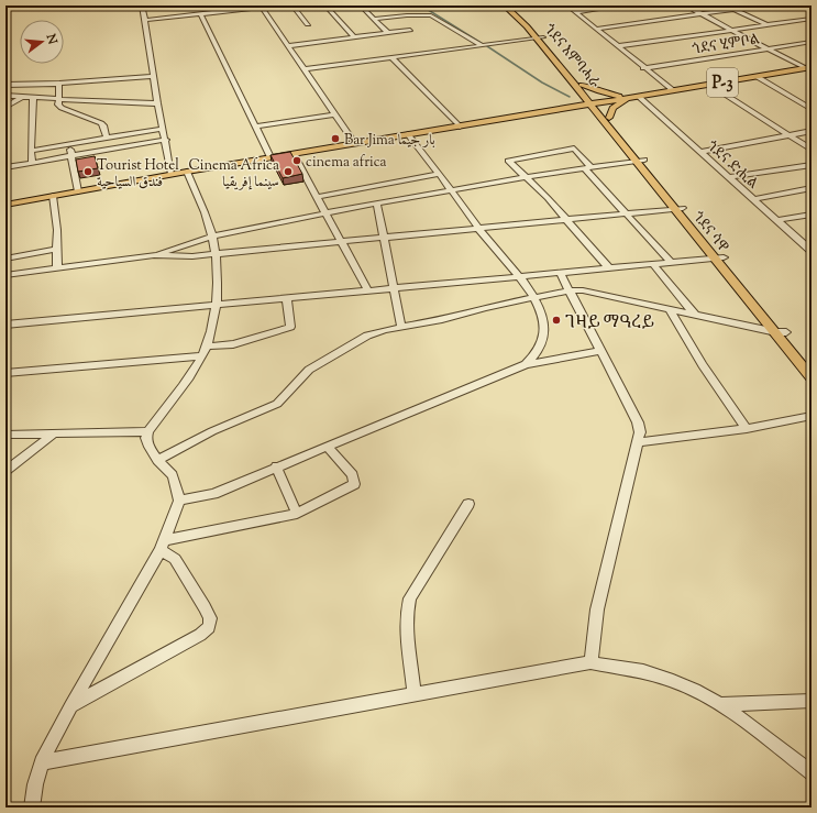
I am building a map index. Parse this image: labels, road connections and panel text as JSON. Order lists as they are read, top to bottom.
{
  "streets": {
    "main road": ["ጎደና እምባሓራ", "P-3", "ጎደና ሳዋ"],
    "street": ["ጎደና ሂምቦል", "ጎደና ድሒል"]
  },
  "crossings": [
    ["ጎደና እምባሓራ", "P-3"],
    ["ጎደና እምባሓራ", "ጎደና ሳዋ"],
    ["P-3", "ጎደና ድሒል"],
    ["P-3", "ጎደና ሳዋ"]
  ],
  "places": [
    "Bar Jima بار جيما",
    "cinema africa",
    "Tourist Hotel فندق السياحية",
    "Cinema Africa سينما إفريقيا",
    "ገዛይ ማዓረይ"
  ],
  "north": "right"
}
